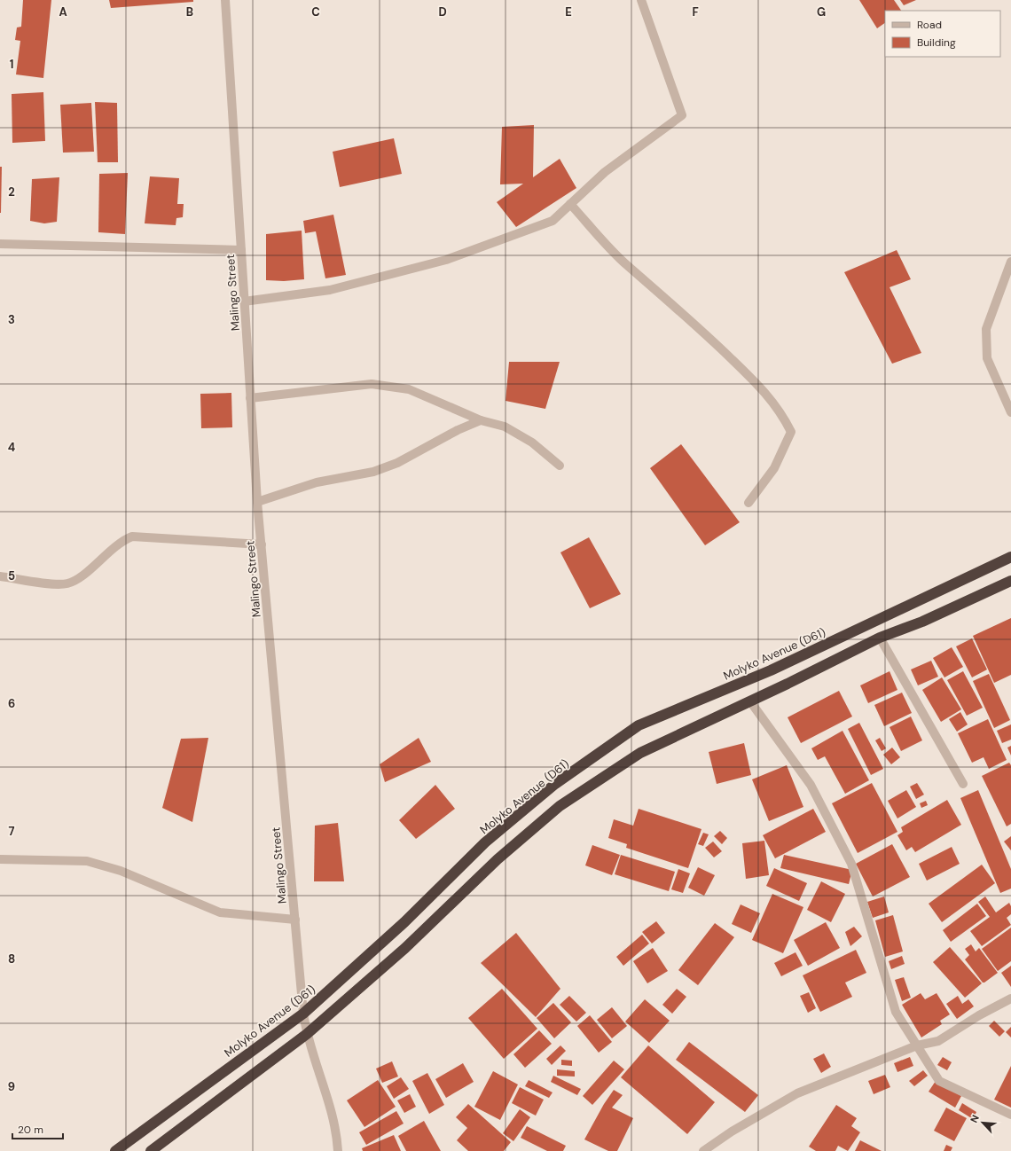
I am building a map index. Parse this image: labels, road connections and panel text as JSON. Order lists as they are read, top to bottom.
{
  "streets": {
    "highway": ["Molyko Avenue (D61)"],
    "street": ["Malingo Street"]
  },
  "crossings": [
    ["Malingo Street", "Molyko Avenue (D61)"]
  ],
  "legend": ["Road", "Building"],
  "scale_bar": "20 m",
  "north": "top left",
  "grid": {
    "columns": [
      "A",
      "B",
      "C",
      "D",
      "E",
      "F",
      "G"
    ],
    "rows": [
      "1",
      "2",
      "3",
      "4",
      "5",
      "6",
      "7",
      "8",
      "9"
    ]
  }
}
